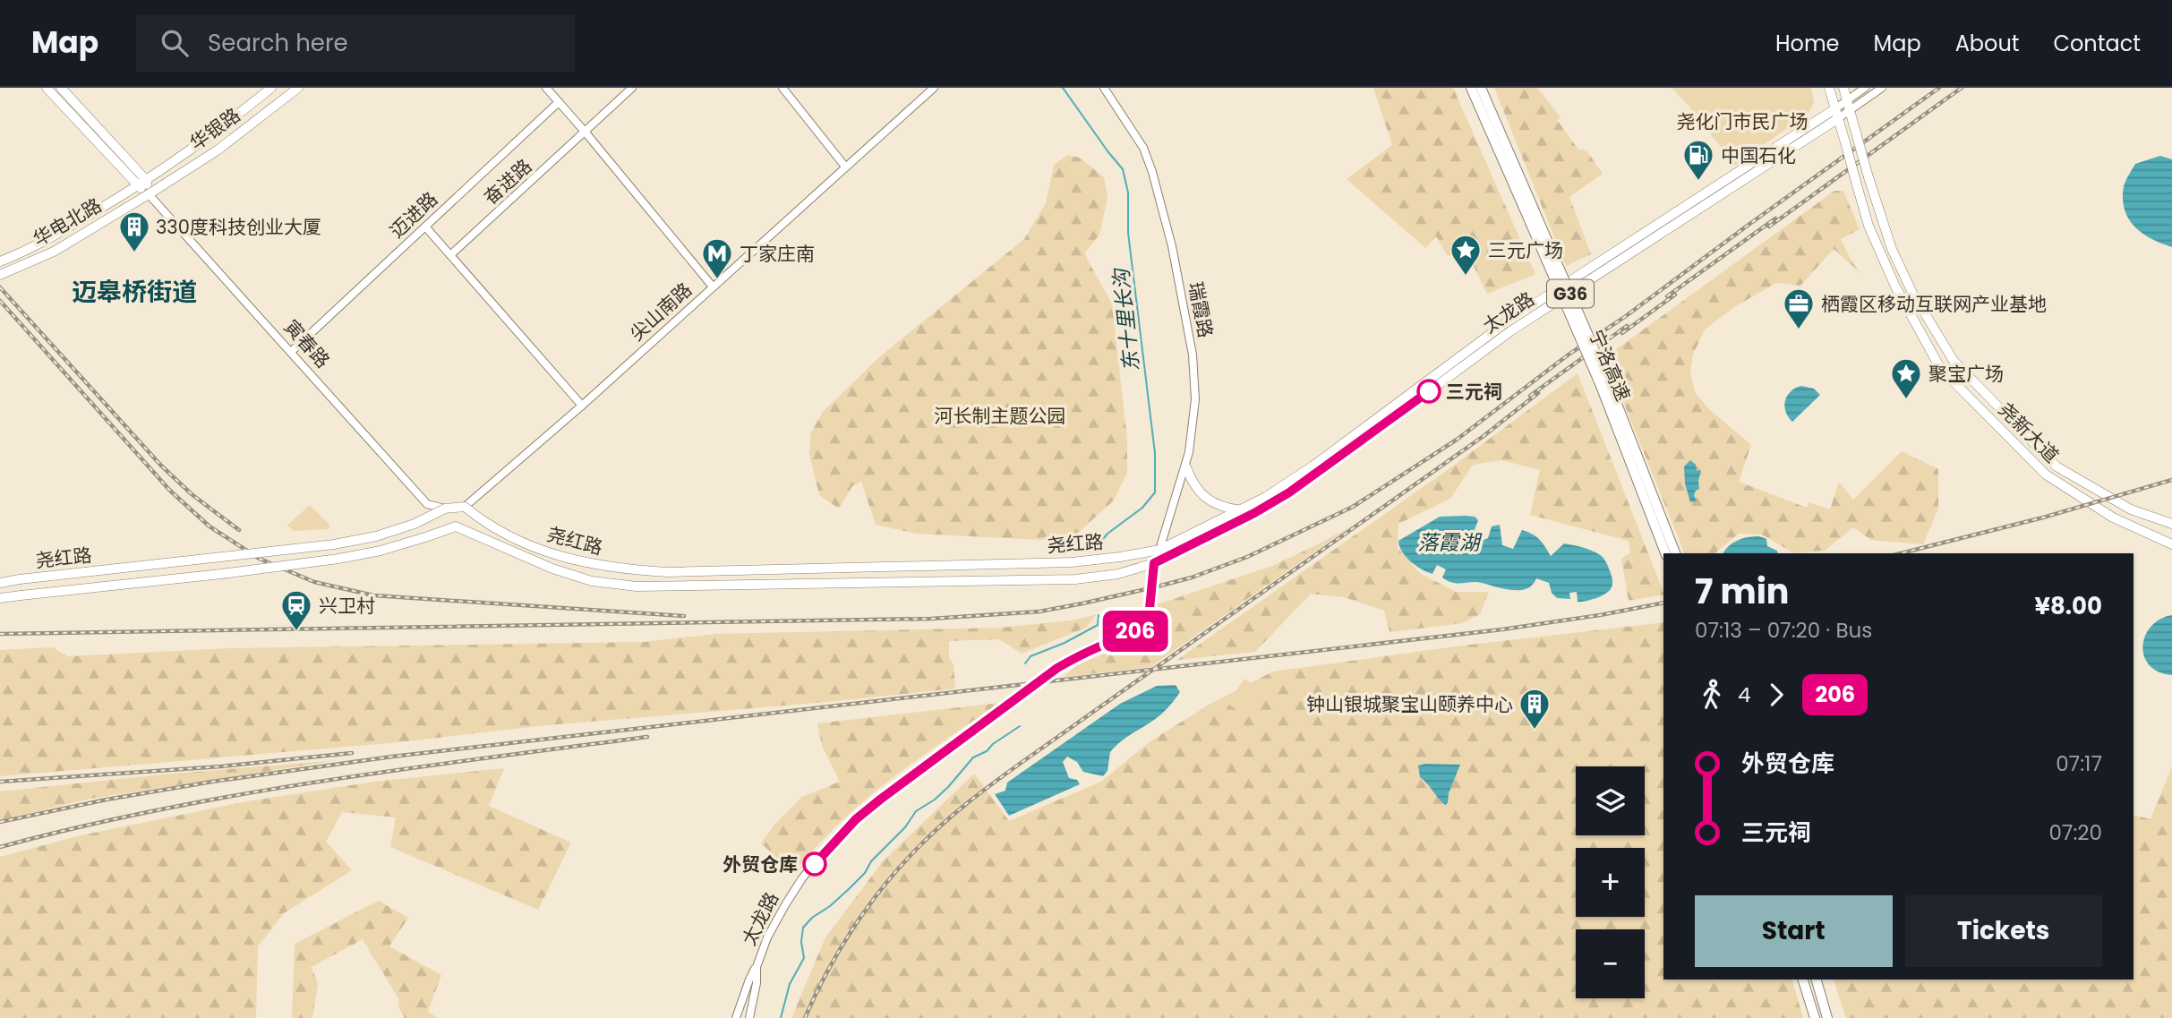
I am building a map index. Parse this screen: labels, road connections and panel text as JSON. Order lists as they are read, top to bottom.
{
  "streets": {
    "highway": ["G36", "宁洛高速"],
    "main road": [
      "华银路",
      "华电北路",
      "太龙路",
      "尧新大道",
      "尧红路"
    ],
    "street": [
      "奋进路",
      "迈进路",
      "瑞霞路",
      "尖山南路",
      "寅春路"
    ]
  },
  "crossings": [
    ["华银路", "华电北路"],
    ["华银路", "寅春路"],
    ["迈进路", "寅春路"],
    ["华电北路", "寅春路"],
    ["瑞霞路", "太龙路"],
    ["瑞霞路", "尧红路"],
    ["尖山南路", "尧红路"],
    ["太龙路", "尧新大道"],
    ["太龙路", "尧红路"],
    ["寅春路", "尧红路"]
  ],
  "districts": ["迈皋桥街道"],
  "water": ["东十里长沟", "落霞湖"],
  "parks": ["尧化门市民广场", "河长制主题公园"],
  "places": {
    "fuel station": ["中国石化"],
    "building": ["330度科技创业大厦", "钟山银城聚宝山颐养中心"],
    "place": ["三元广场", "聚宝广场"],
    "metro station": ["丁家庄南"],
    "office": ["栖霞区移动互联网产业基地"],
    "other": ["三元祠", "外贸仓库"],
    "station": ["兴卫村"]
  },
  "lines": ["bus line 206"],
  "page": {
    "header": "Map",
    "search": "Search here",
    "nav": [
      "Home",
      "Map",
      "About",
      "Contact"
    ],
    "on_map": "206",
    "heading": ["7 min", "07:13 – 07:20 · Bus", "¥8.00"],
    "legs": ["4", "206"],
    "list": [
      {
        "name": "外贸仓库",
        "value": "07:17"
      },
      {
        "name": "三元祠",
        "value": "07:20"
      }
    ],
    "map_buttons": ["+", "−"],
    "buttons": ["Start", "Tickets"]
  }
}
